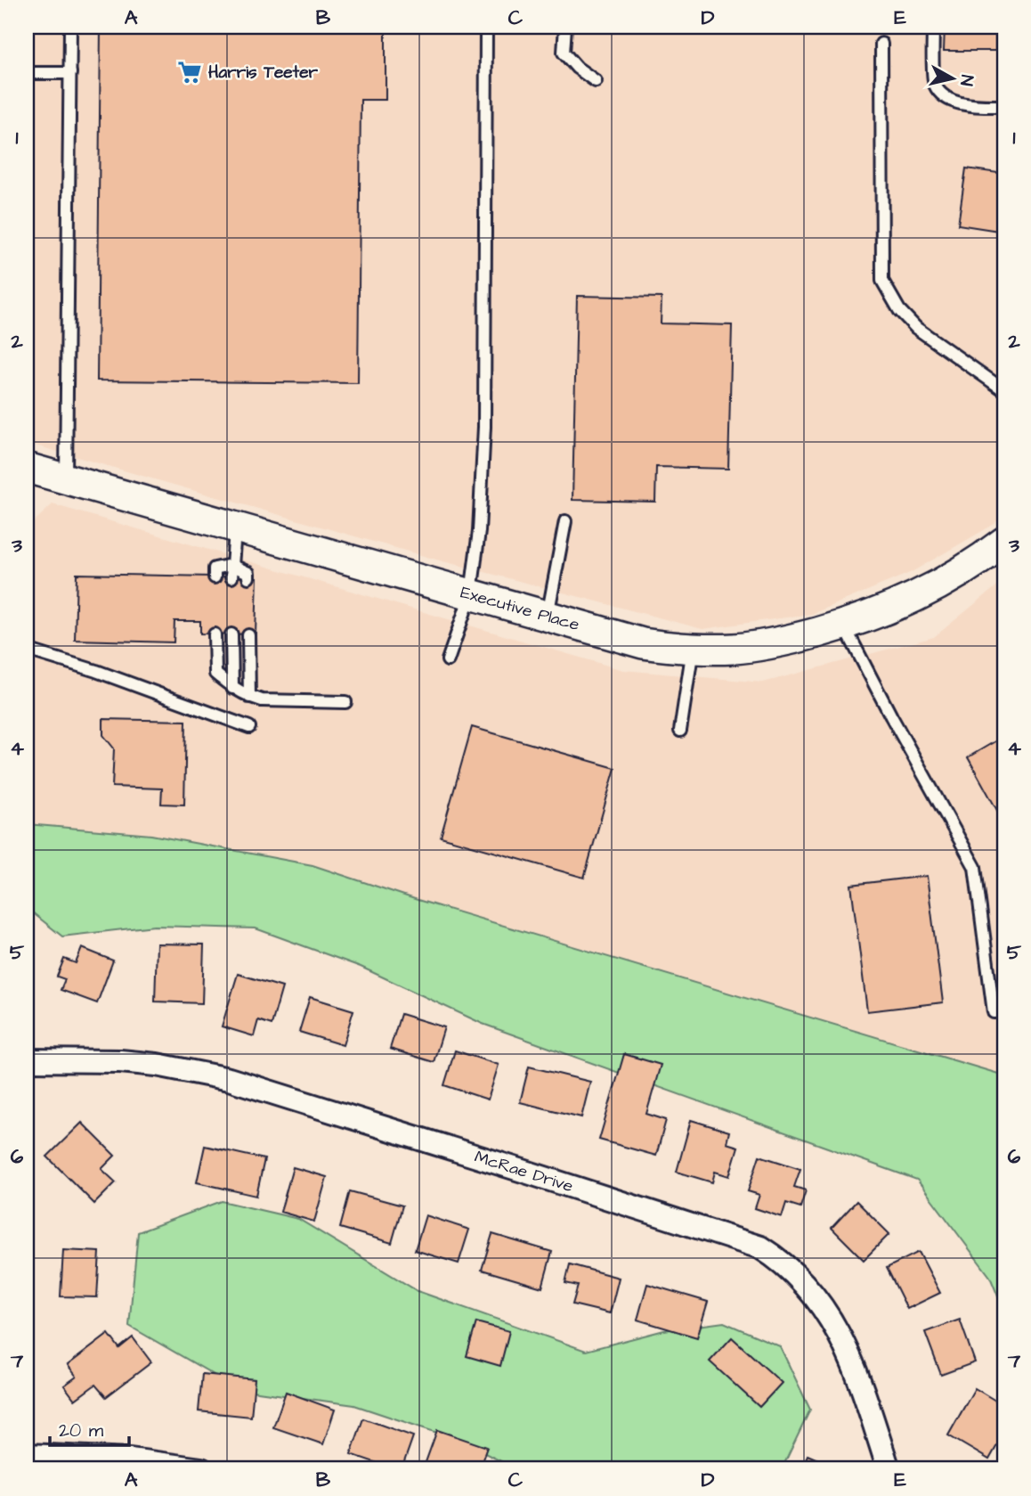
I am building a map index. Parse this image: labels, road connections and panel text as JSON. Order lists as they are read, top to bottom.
{
  "streets": {
    "street": ["Executive Place", "McRae Drive"]
  },
  "places": {
    "supermarket": ["Harris Teeter"]
  },
  "scale_bar": "20 m",
  "north": "right",
  "grid": {
    "columns": [
      "A",
      "B",
      "C",
      "D",
      "E"
    ],
    "rows": [
      "1",
      "2",
      "3",
      "4",
      "5",
      "6",
      "7"
    ]
  }
}
